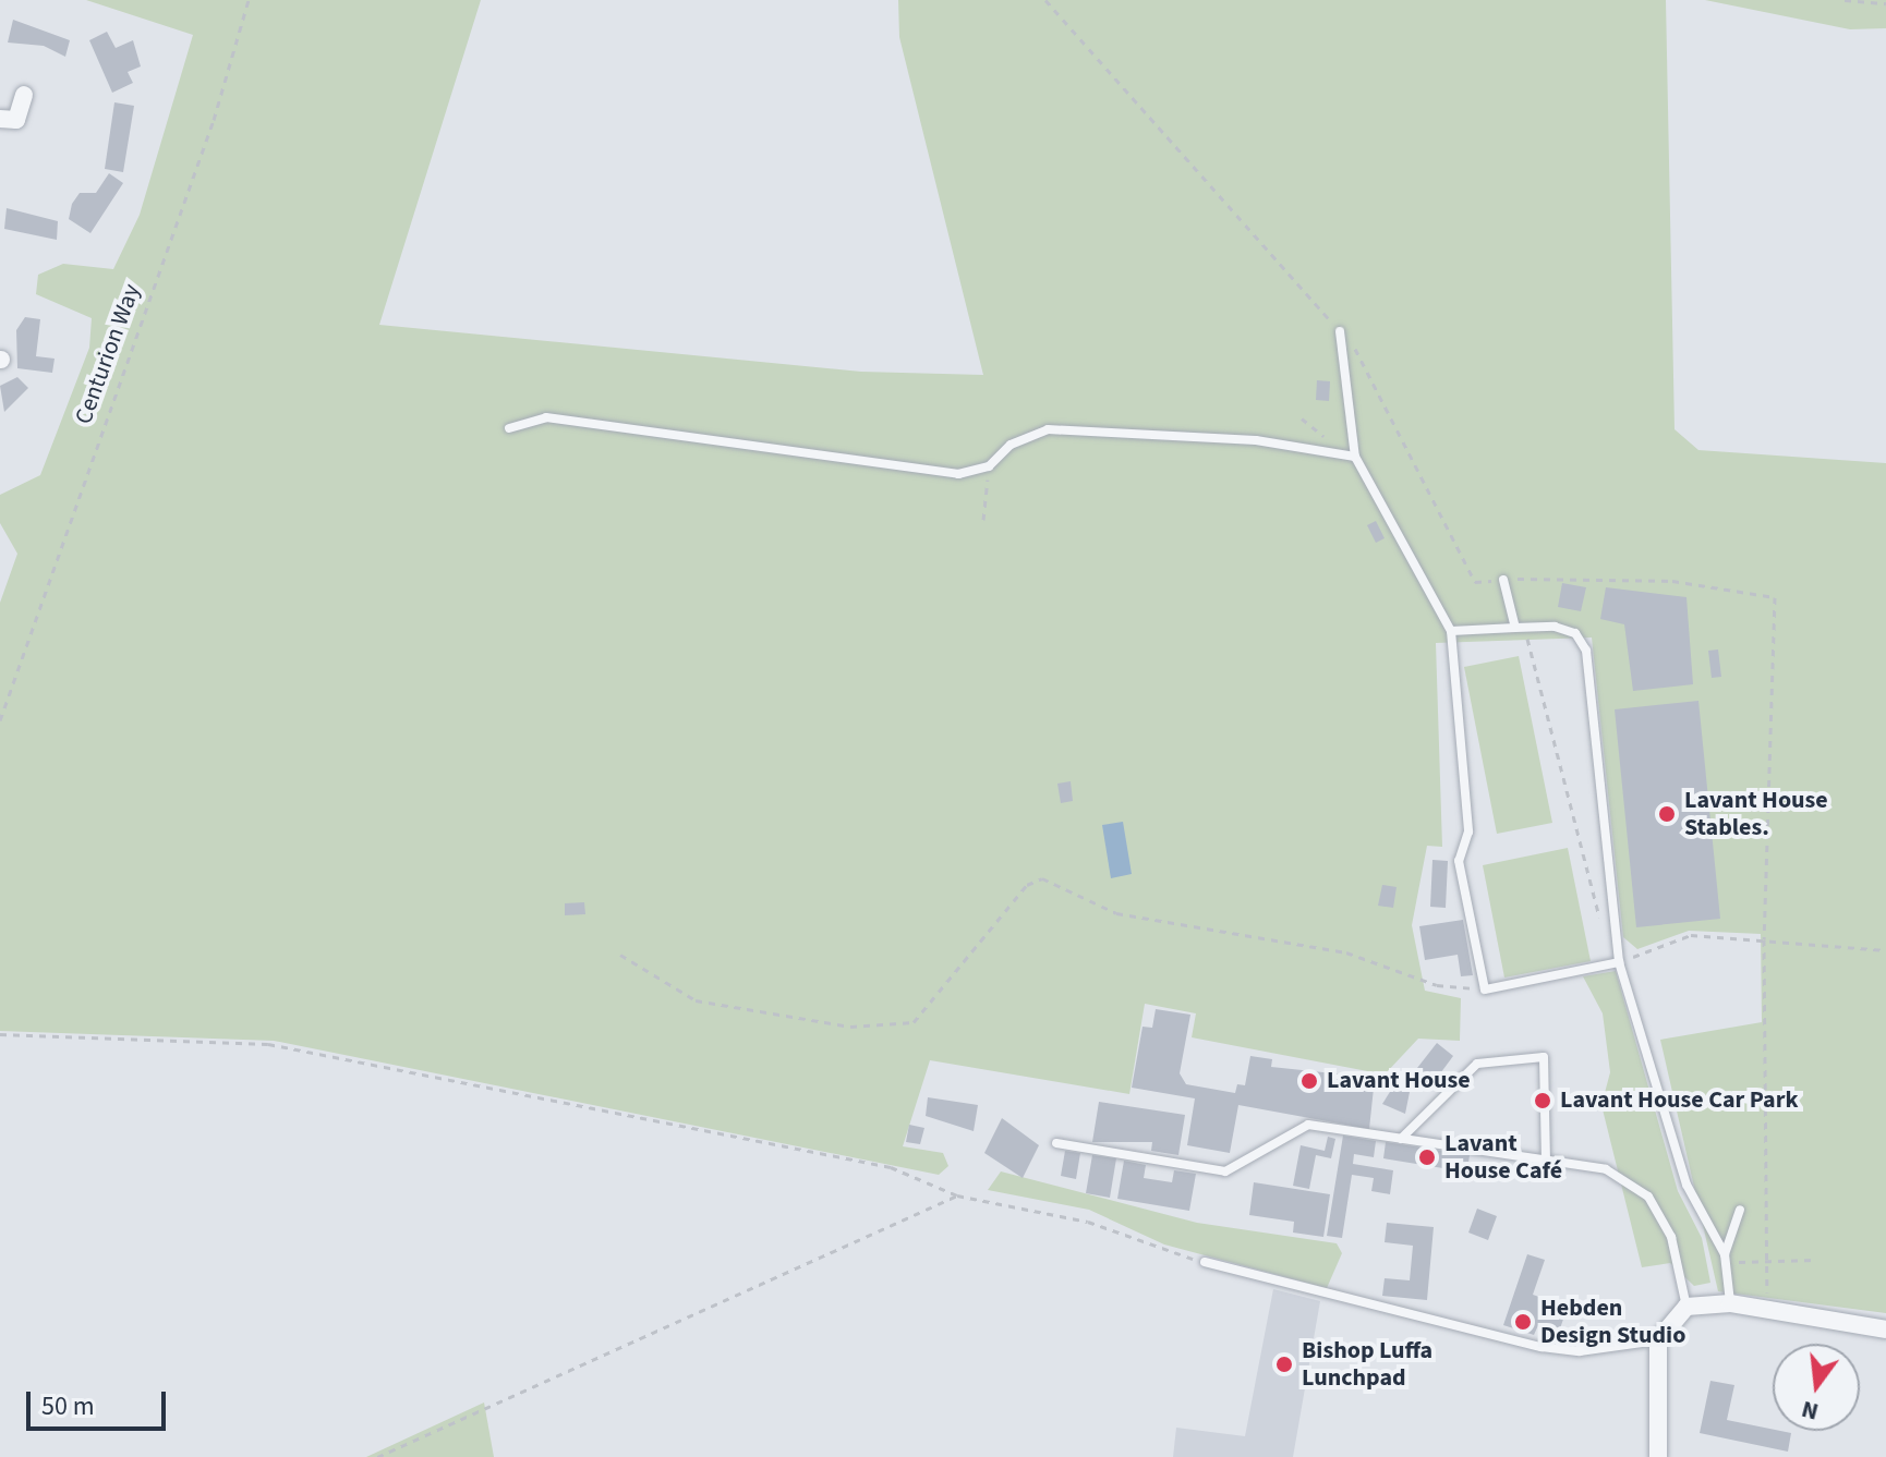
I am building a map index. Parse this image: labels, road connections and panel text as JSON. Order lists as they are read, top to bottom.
{
  "streets": {
    "path": ["Centurion Way"]
  },
  "places": [
    "Lavant House Stables.",
    "Lavant House",
    "Lavant House Car Park",
    "Lavant House Café",
    "Hebden Design Studio",
    "Bishop Luffa Lunchpad"
  ],
  "scale_bar": "50 m",
  "north": "bottom"
}
